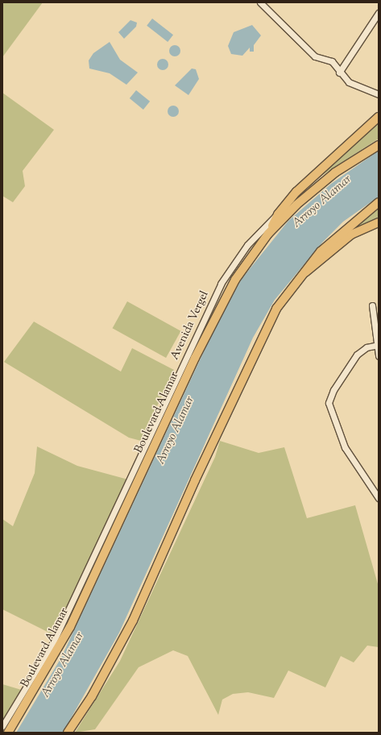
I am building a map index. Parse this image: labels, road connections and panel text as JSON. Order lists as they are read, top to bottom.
{
  "streets": {
    "highway": ["Boulevard Alamar"],
    "street": ["Avenida Vergel"]
  },
  "water": ["Arroyo Alamar"]
}
